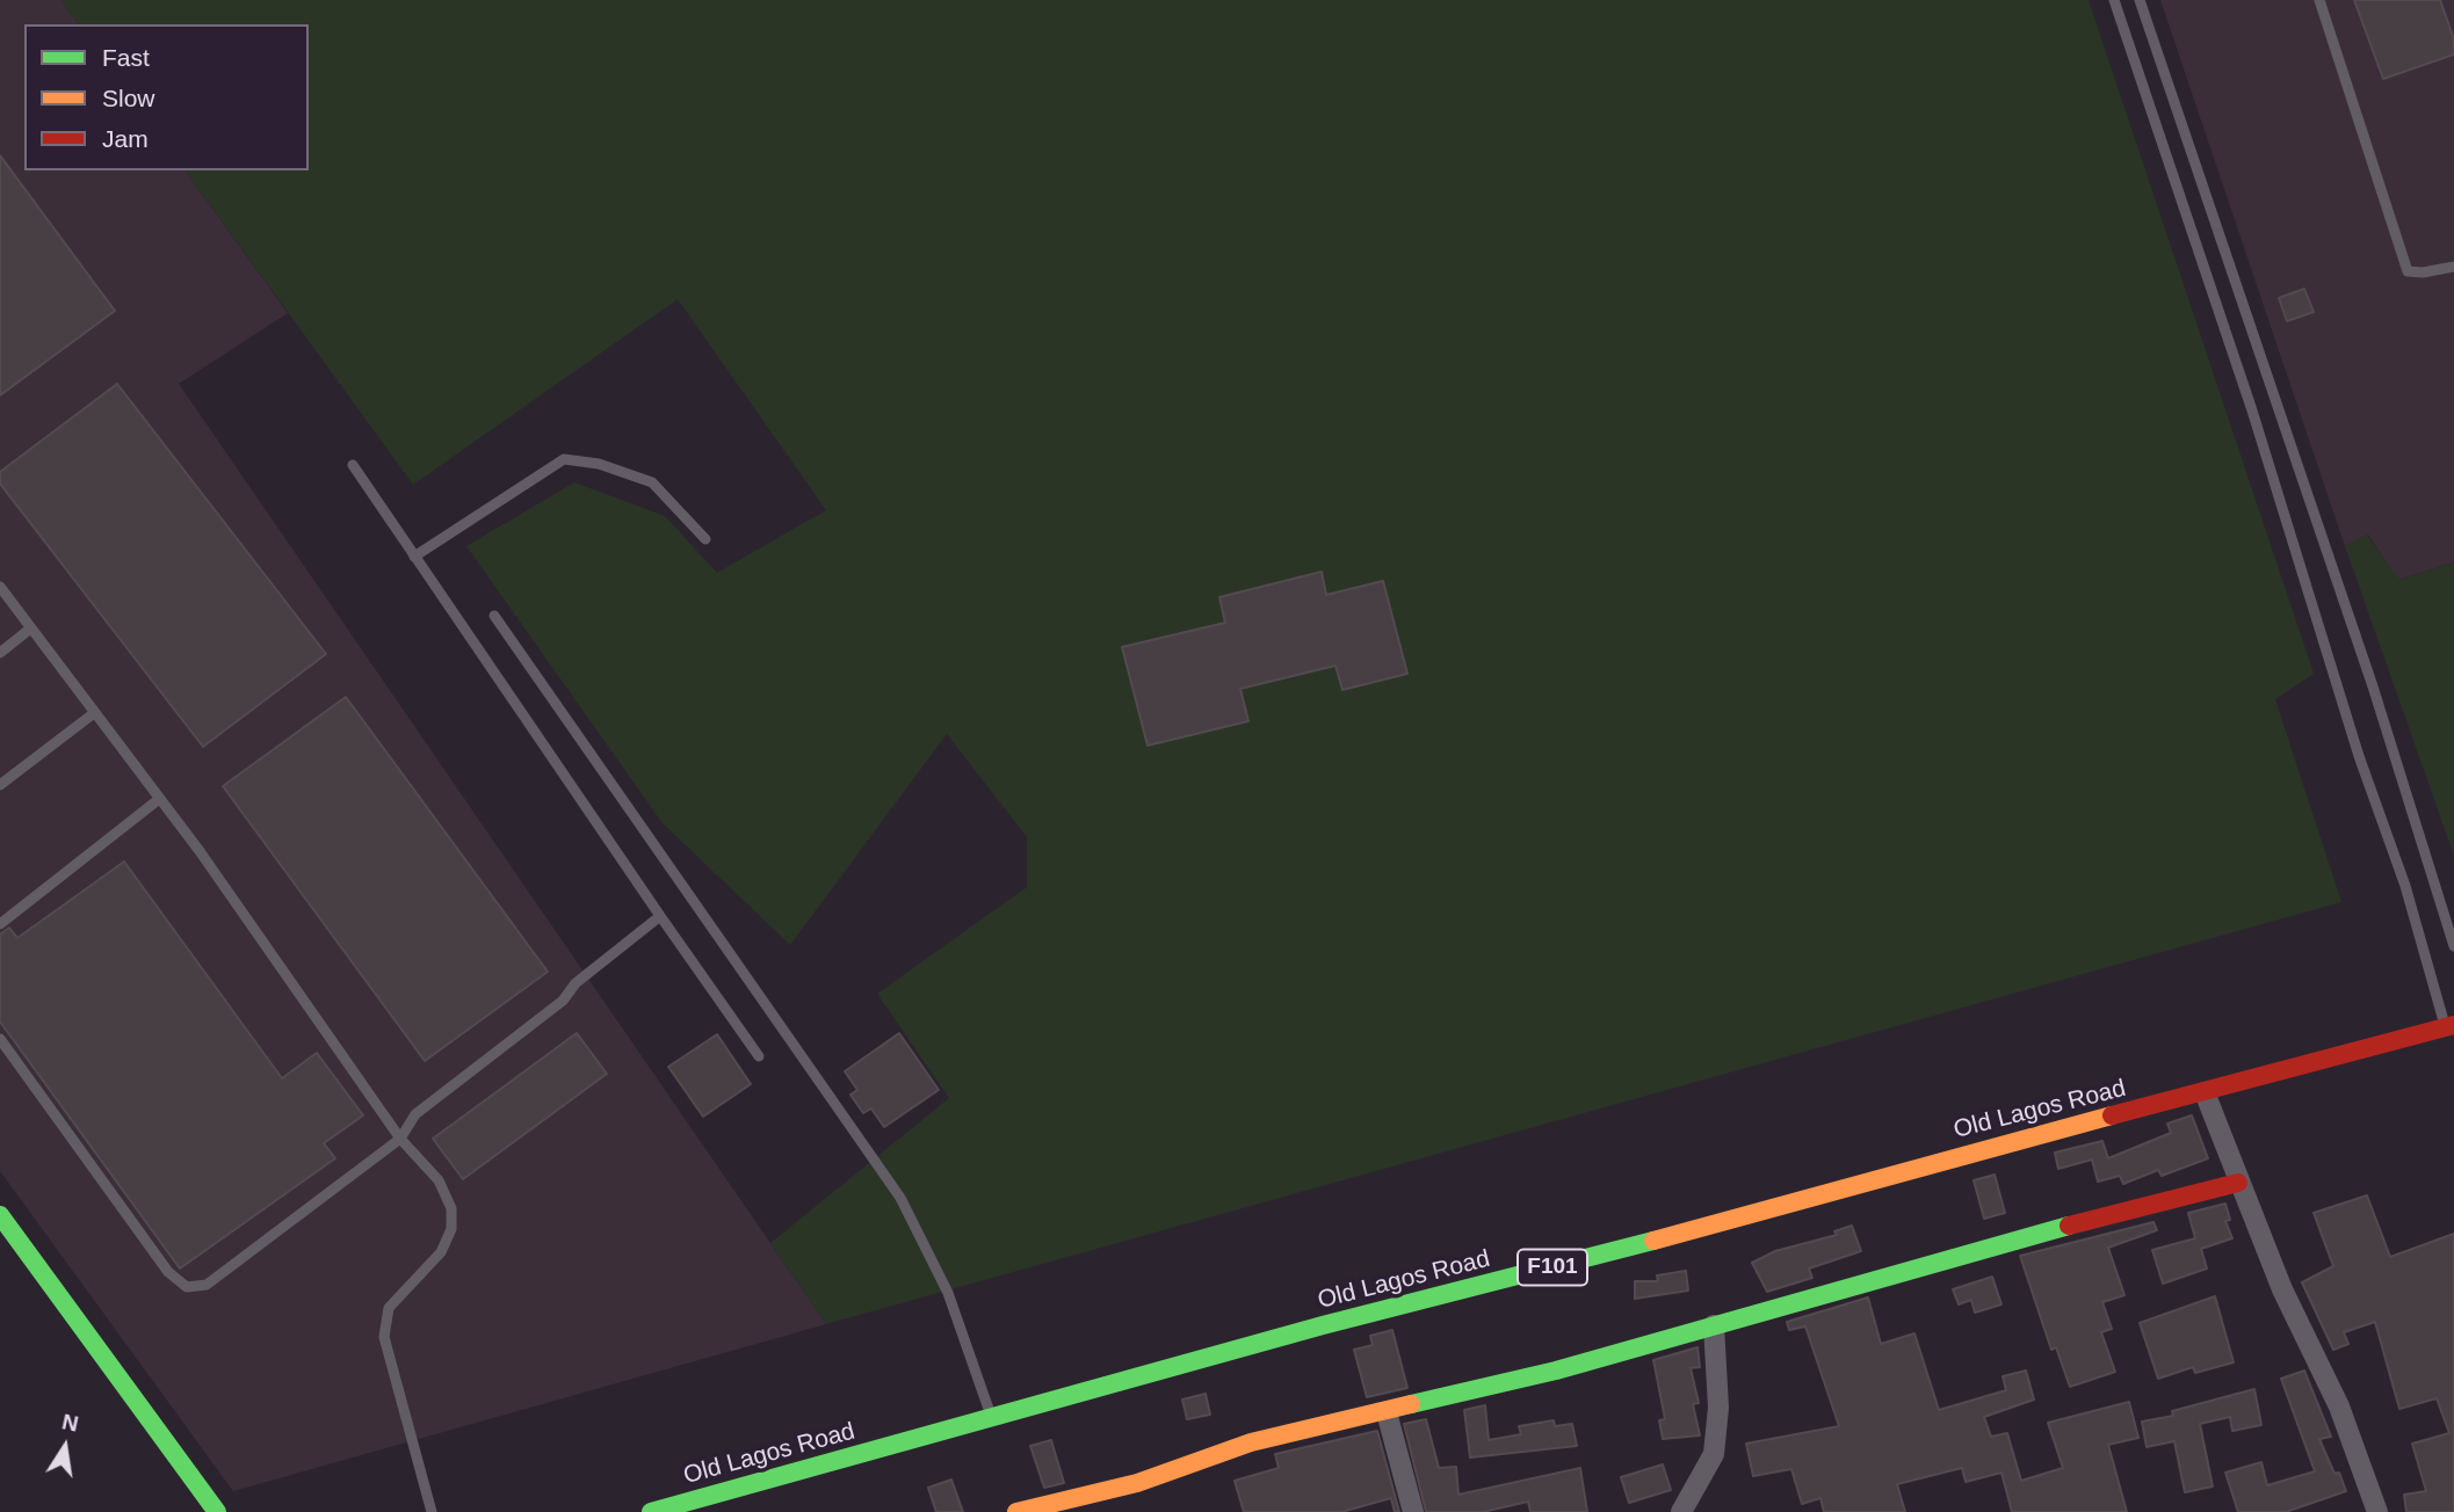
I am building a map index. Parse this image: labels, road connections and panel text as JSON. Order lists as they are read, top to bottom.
{
  "streets": {
    "main road": ["Old Lagos Road", "F101"]
  },
  "legend": ["Fast", "Slow", "Jam"],
  "north": "top"
}
